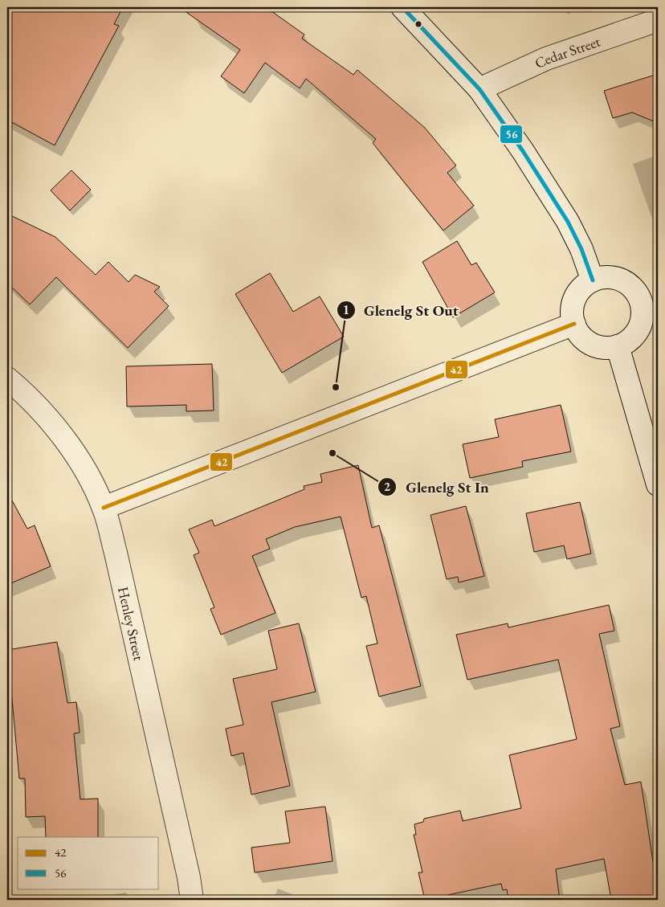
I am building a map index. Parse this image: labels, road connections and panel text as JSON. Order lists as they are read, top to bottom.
{
  "streets": {
    "street": ["Cedar Street", "Henley Street"]
  },
  "places": ["Glenelg St Out", "Glenelg St In"],
  "lines": ["transit line 56", "transit line 42"],
  "legend": ["42", "56"]
}
